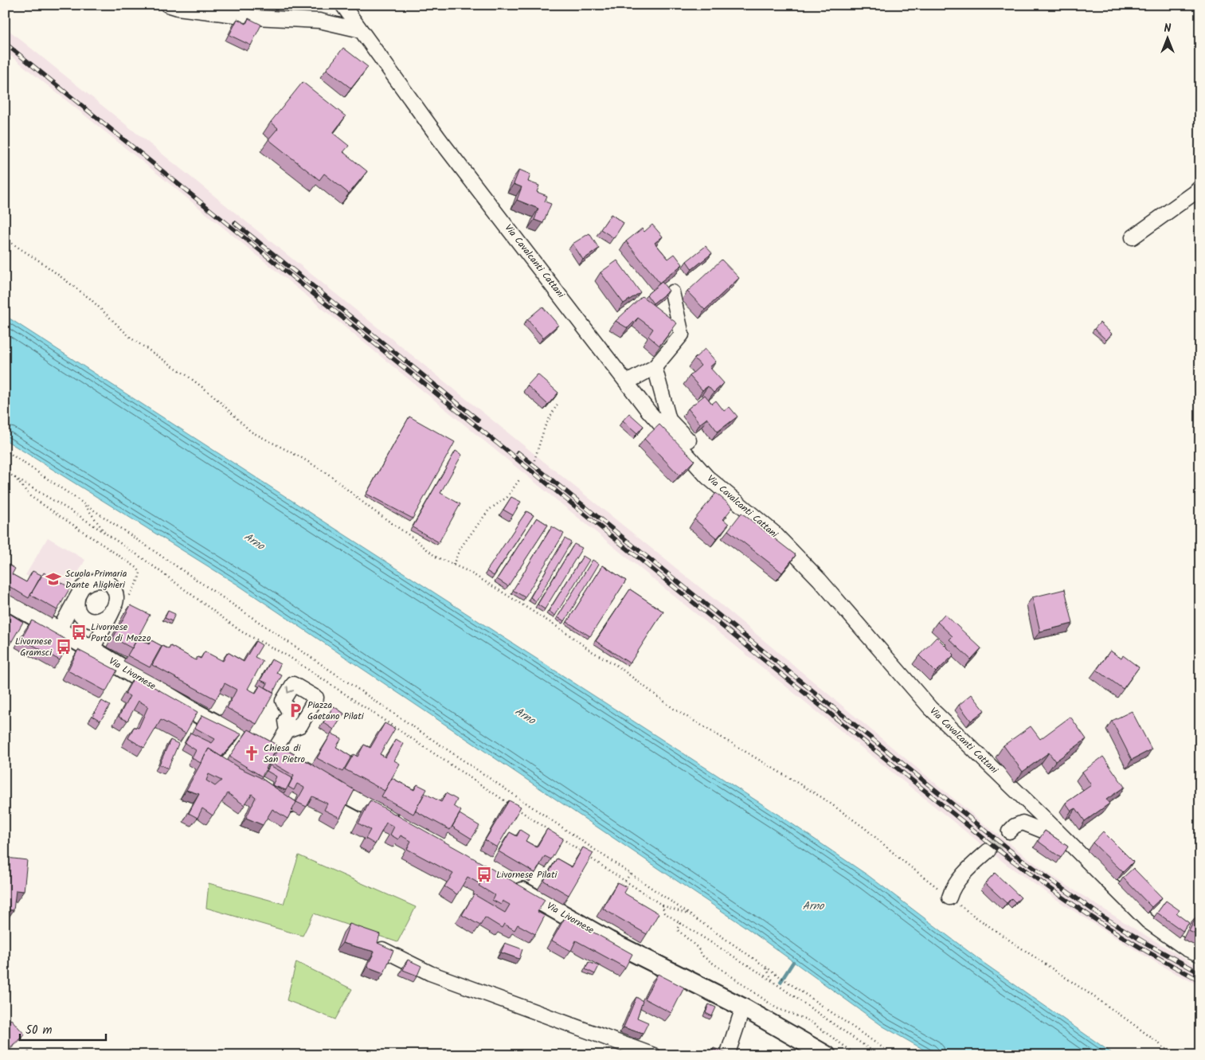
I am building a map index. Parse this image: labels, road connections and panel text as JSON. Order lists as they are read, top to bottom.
{
  "streets": {
    "main road": ["Via Livornese"],
    "street": ["Via Cavalcanti Cattani"]
  },
  "water": ["Arno"],
  "places": {
    "school or university": ["Scuola Primaria Dante Alighieri"],
    "bus stop": ["Livornese Porto di Mezzo", "Livornese Gramsci", "Livornese Pilati"],
    "parking": ["Piazza Gaetano Pilati"],
    "church": ["Chiesa di San Pietro"]
  },
  "scale_bar": "50 m",
  "north": "top"
}
